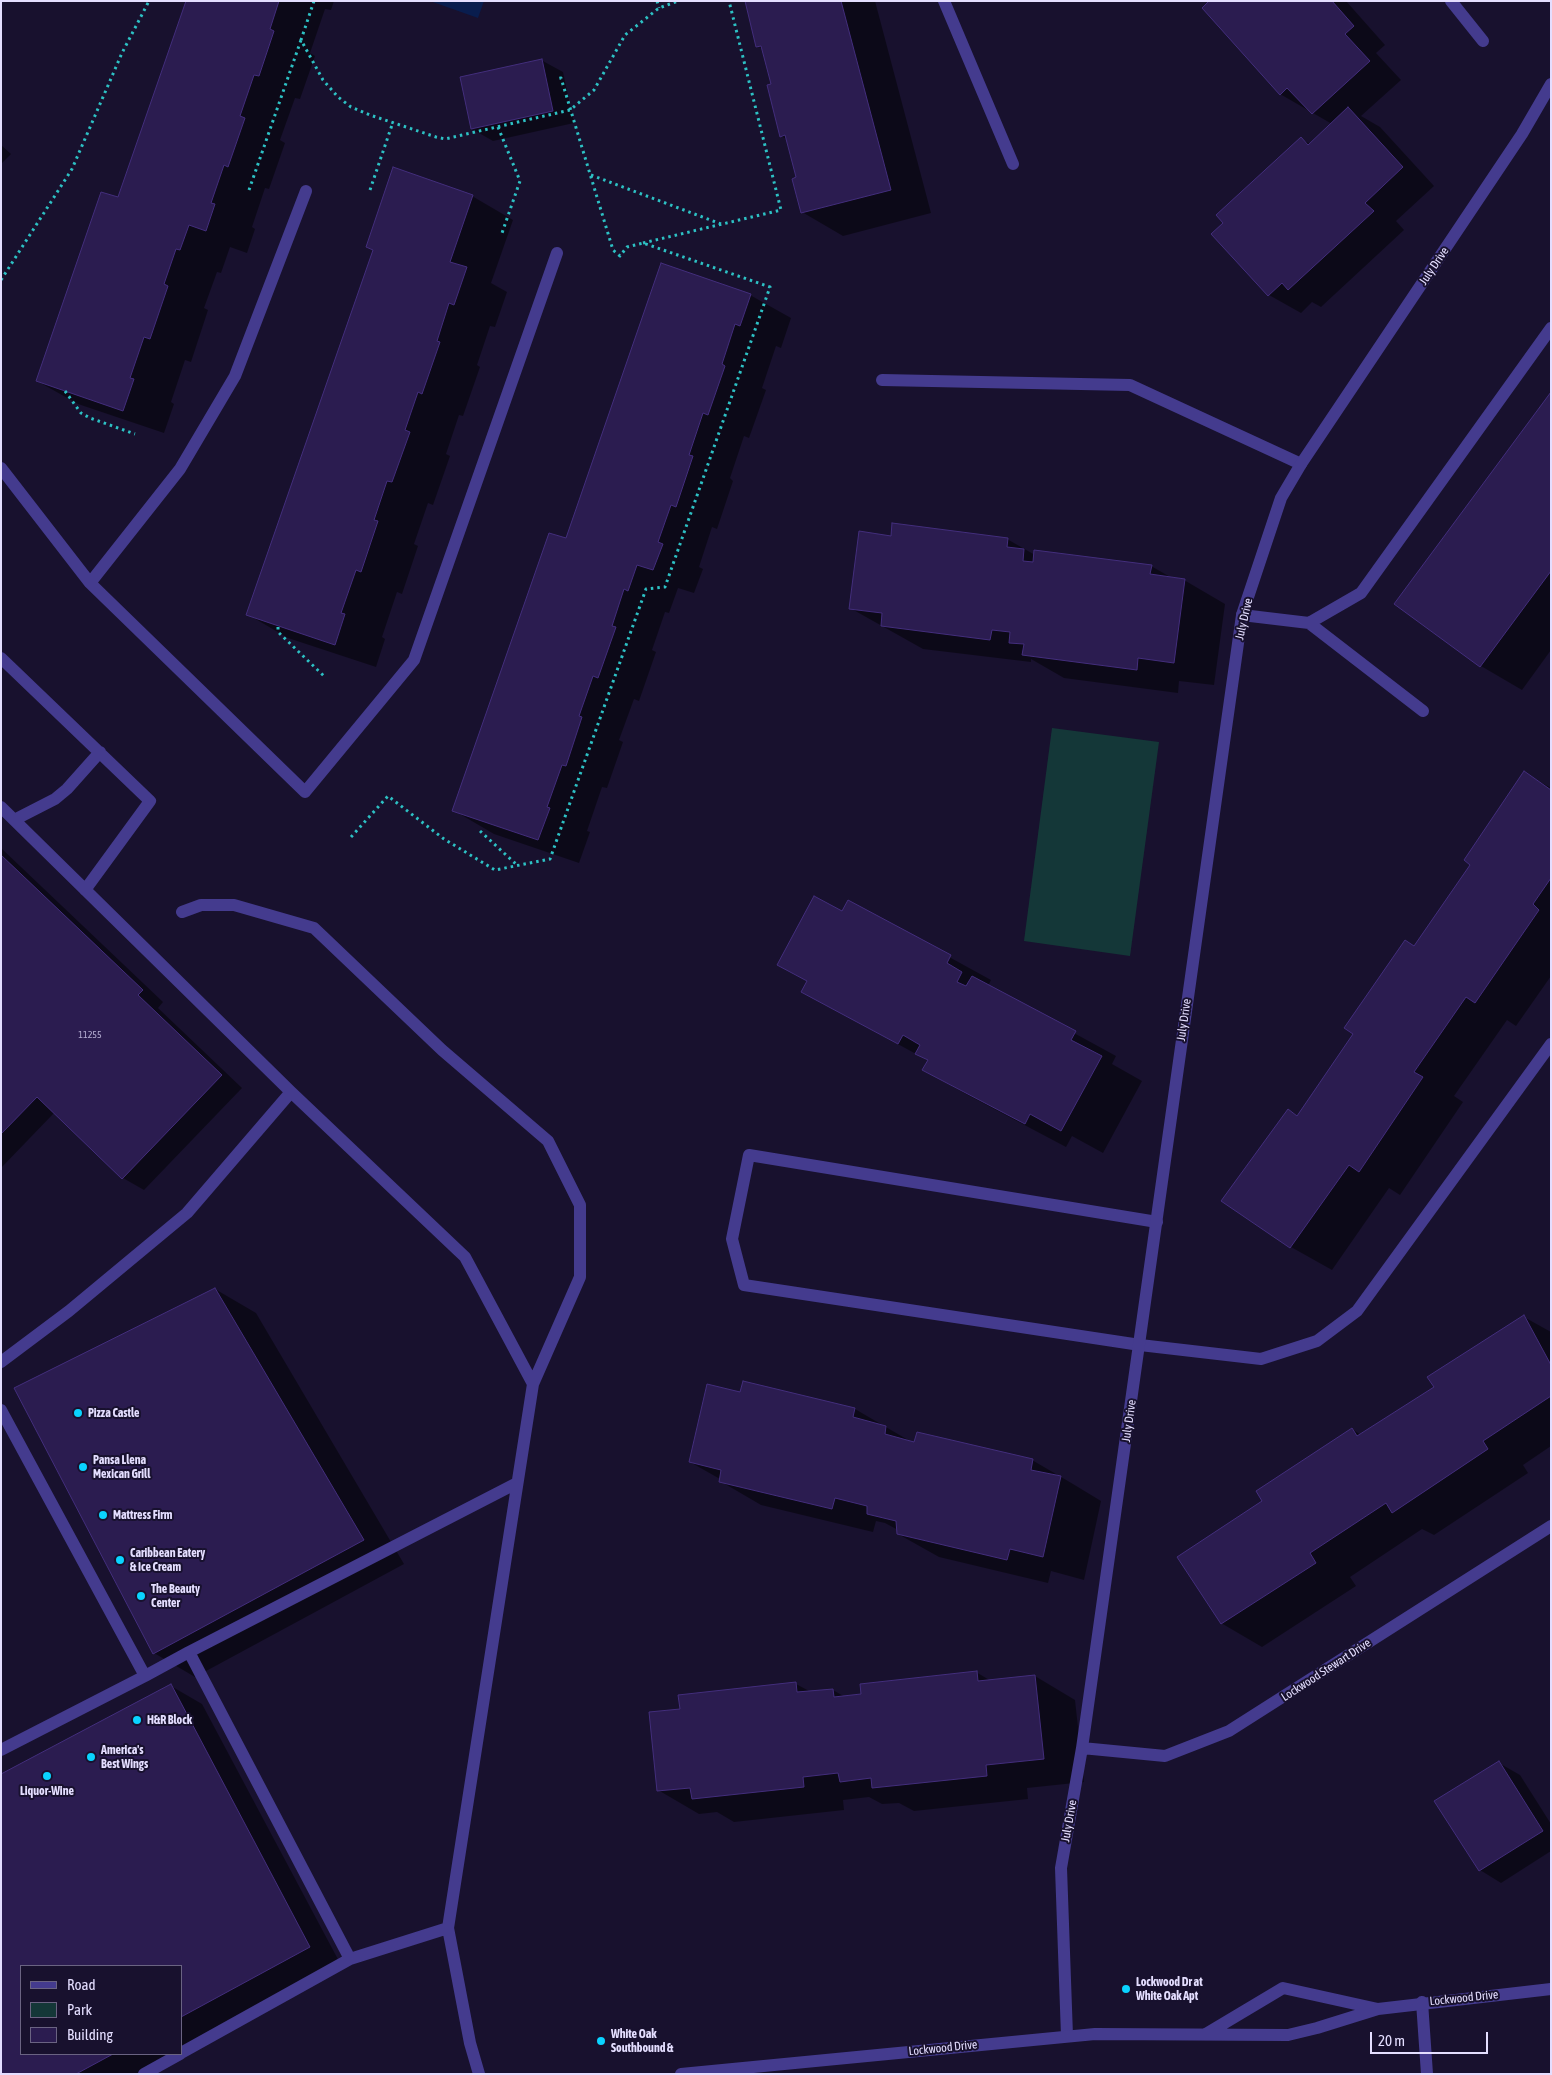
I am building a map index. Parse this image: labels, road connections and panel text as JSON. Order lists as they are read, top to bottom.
{
  "streets": {
    "street": ["July Drive", "Lockwood Stewart Drive", "Lockwood Drive"]
  },
  "crossings": [
    ["July Drive", "Lockwood Stewart Drive"],
    ["July Drive", "Lockwood Drive"]
  ],
  "places": [
    "Pizza Castle",
    "Pansa Llena Mexican Grill",
    "Mattress Firm",
    "Caribbean Eatery & Ice Cream",
    "The Beauty Center",
    "H&R Block",
    "America's Best Wings",
    "Liquor-Wine",
    "Lockwood Dr at White Oak Apt",
    "White Oak Southbound &"
  ],
  "house_numbers": ["11255"],
  "legend": ["Road", "Park", "Building"],
  "scale_bar": "20 m"
}
